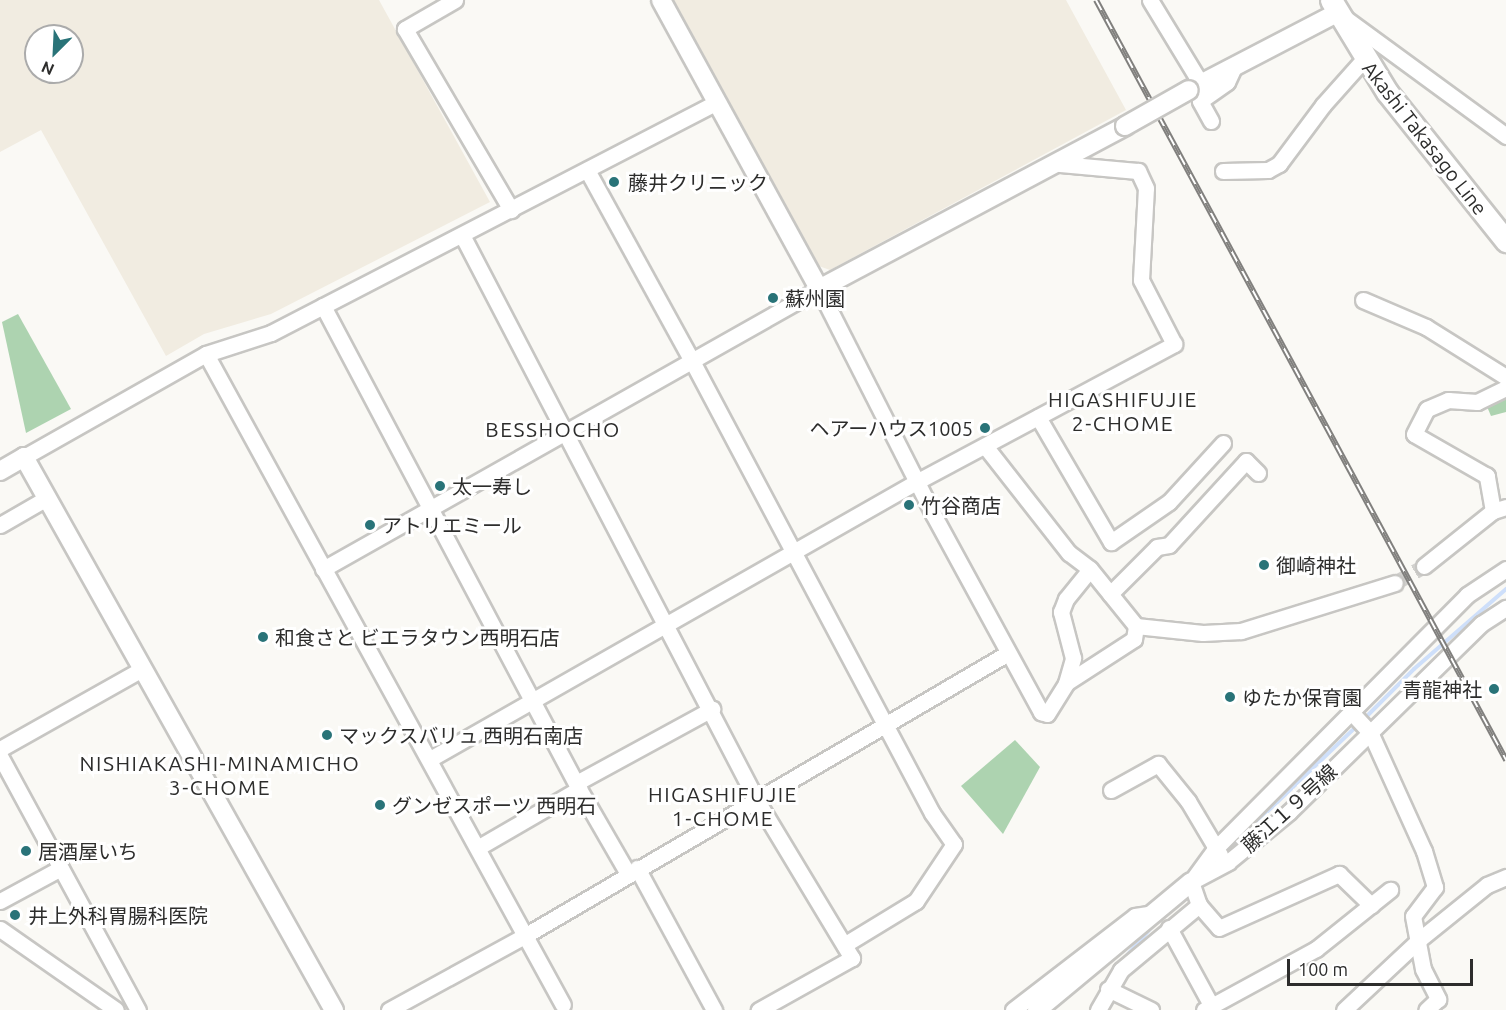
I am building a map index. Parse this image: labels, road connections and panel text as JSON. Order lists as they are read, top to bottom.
{
  "streets": {
    "main road": ["Akashi Takasago Line"],
    "street": ["藤江１９号線"]
  },
  "districts": [
    "HIGASHIFUJIE 2-CHOME",
    "BESSHOCHO",
    "NISHIAKASHI-MINAMICHO 3-CHOME",
    "HIGASHIFUJIE 1-CHOME"
  ],
  "places": [
    "藤井クリニック",
    "蘇州園",
    "ヘアーハウス1005",
    "太一寿し",
    "竹谷商店",
    "アトリエミール",
    "御崎神社",
    "和食さと ビエラタウン西明石店",
    "青龍神社",
    "ゆたか保育園",
    "マックスバリュ 西明石南店",
    "グンゼスポーツ 西明石",
    "居酒屋いち",
    "井上外科胃腸科医院"
  ],
  "scale_bar": "100 m",
  "north": "bottom left"
}
